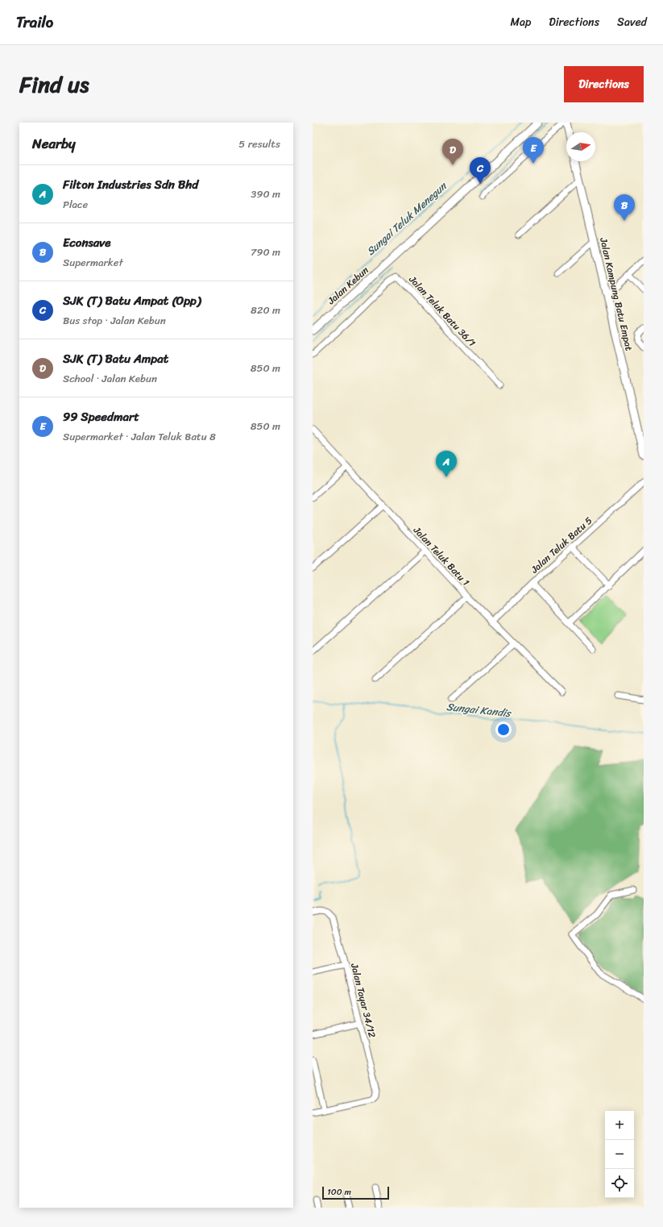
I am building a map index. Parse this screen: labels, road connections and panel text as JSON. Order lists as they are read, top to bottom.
{
  "streets": {
    "main road": ["Jalan Kebun", "Jalan Kampung Batu Empat"],
    "street": [
      "Jalan Teluk Batu 36/1",
      "Jalan Teluk Batu 5",
      "Jalan Teluk Batu 1",
      "Jalan Tayar 34/12"
    ]
  },
  "crossings": [
    ["Jalan Teluk Batu 5", "Jalan Teluk Batu 1"]
  ],
  "water": ["Sungai Teluk Menegun", "Sungai Kandis"],
  "scale_bar": "100 m",
  "north": "right",
  "page": {
    "header": "Trailo",
    "nav": ["Map", "Directions", "Saved"],
    "title": "Find us",
    "buttons": "Directions",
    "heading": ["Nearby", "5 results"],
    "pins": [
      "E",
      "D",
      "C",
      "B",
      "A"
    ],
    "list": [
      {
        "mark": "A",
        "name": "Filton Industries Sdn Bhd",
        "note": "Place",
        "value": "390 m"
      },
      {
        "mark": "B",
        "name": "Econsave",
        "note": "Supermarket",
        "value": "790 m"
      },
      {
        "mark": "C",
        "name": "SJK (T) Batu Ampat (Opp)",
        "note": "Bus stop · Jalan Kebun",
        "value": "820 m"
      },
      {
        "mark": "D",
        "name": "SJK (T) Batu Ampat",
        "note": "School · Jalan Kebun",
        "value": "850 m"
      },
      {
        "mark": "E",
        "name": "99 Speedmart",
        "note": "Supermarket · Jalan Teluk Batu 8",
        "value": "850 m"
      }
    ],
    "map_buttons": ["+", "−"],
    "scale": "100 m"
  }
}
